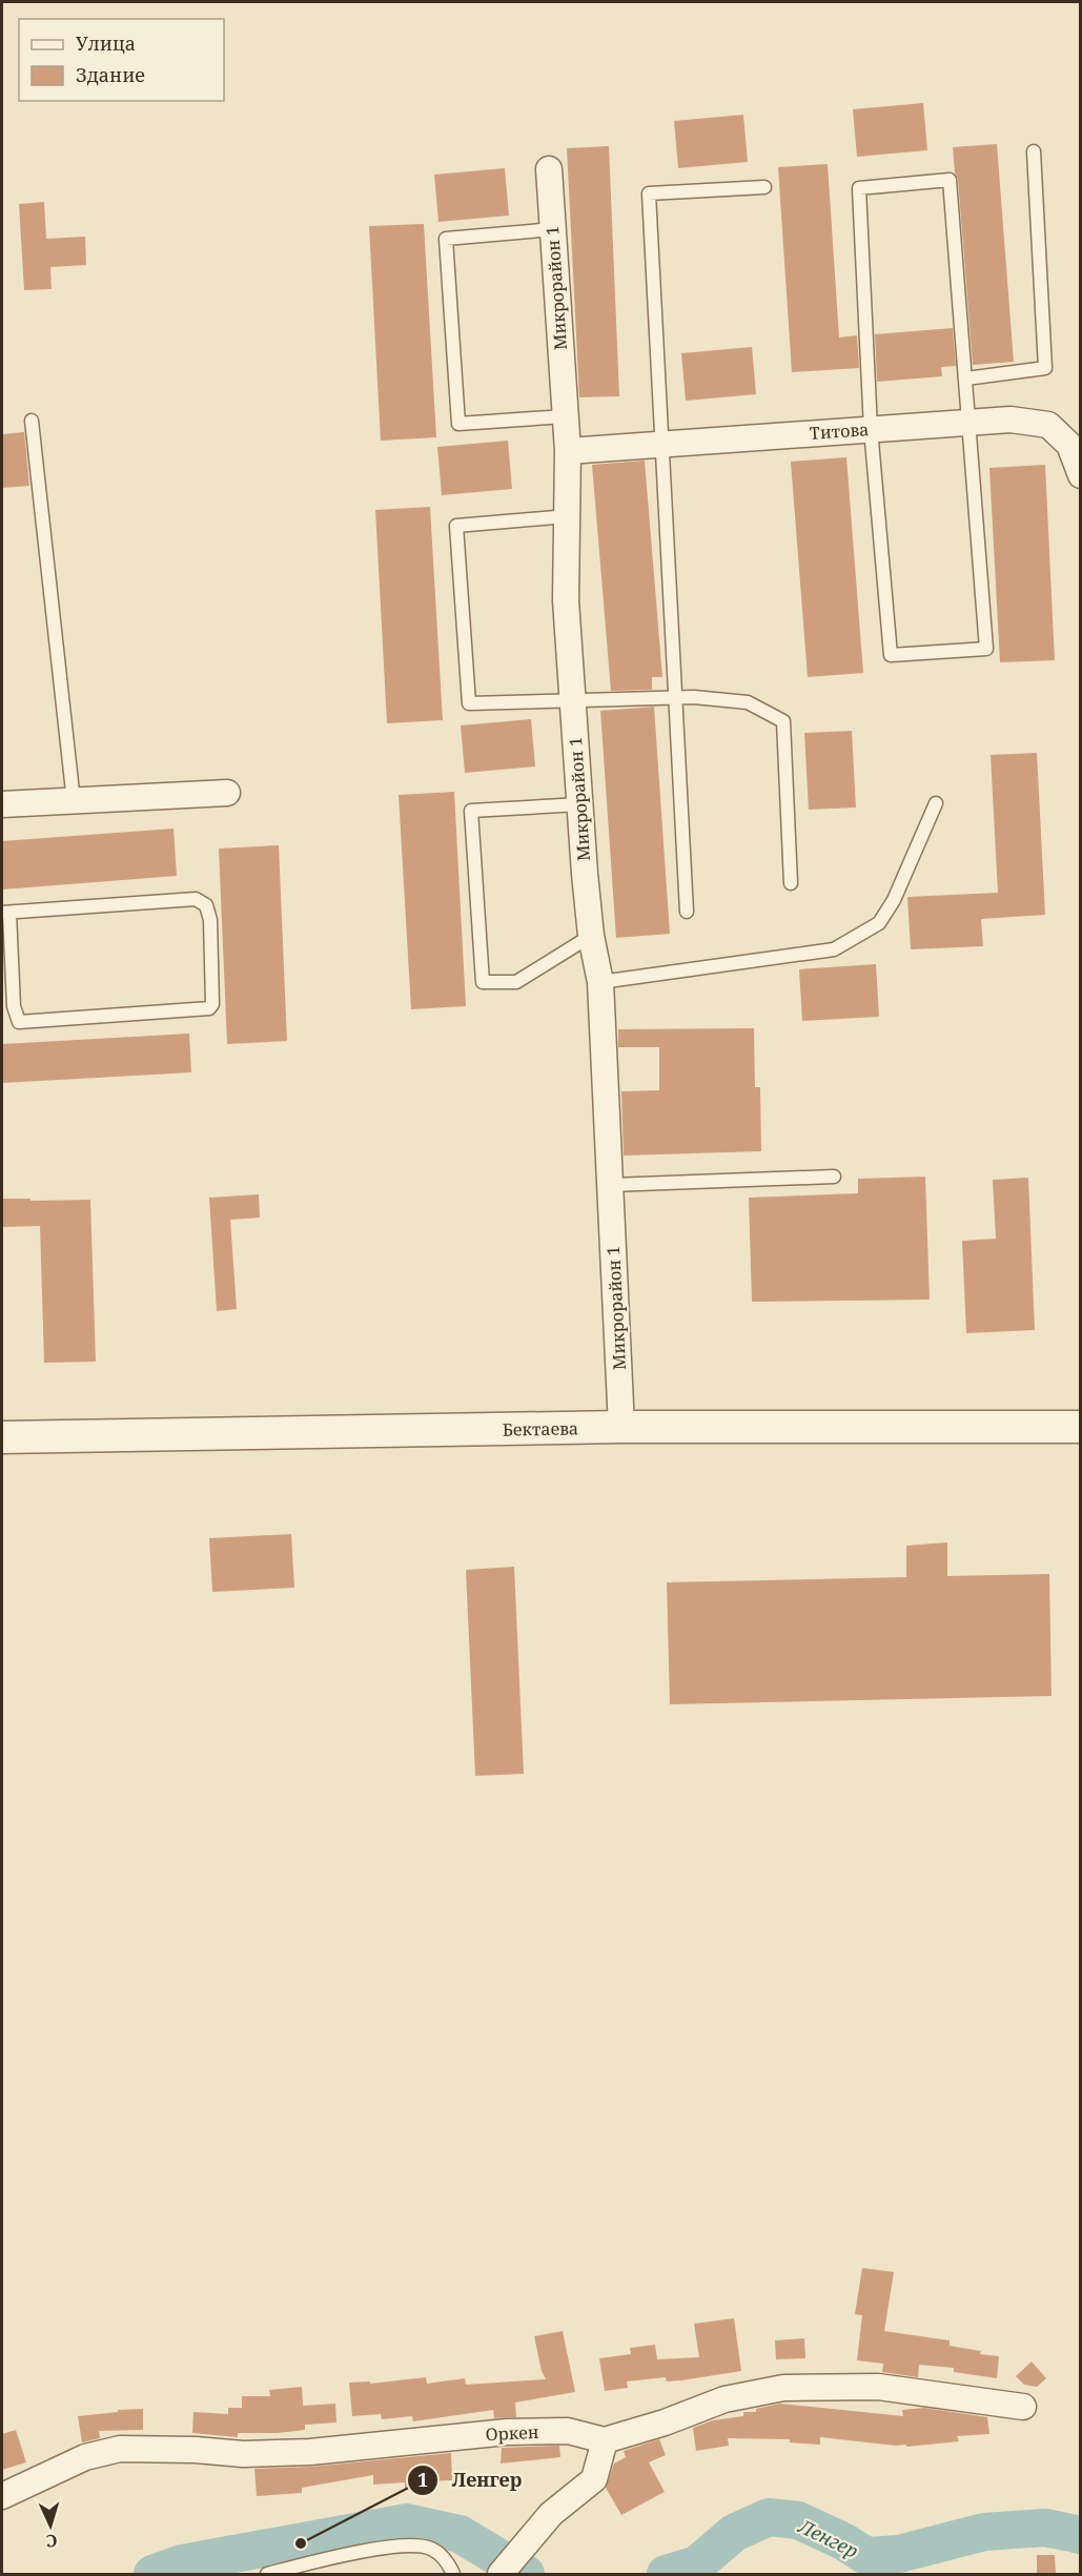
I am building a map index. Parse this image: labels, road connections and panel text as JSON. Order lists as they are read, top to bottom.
{
  "streets": {
    "street": [
      "Микрорайон 1",
      "Титова",
      "Бектаева",
      "Оркен"
    ]
  },
  "crossings": [
    ["Микрорайон 1", "Титова"],
    ["Микрорайон 1", "Бектаева"]
  ],
  "water": ["Ленгер"],
  "places": ["Ленгер"],
  "legend": ["Улица", "Здание"],
  "north": "bottom"
}
